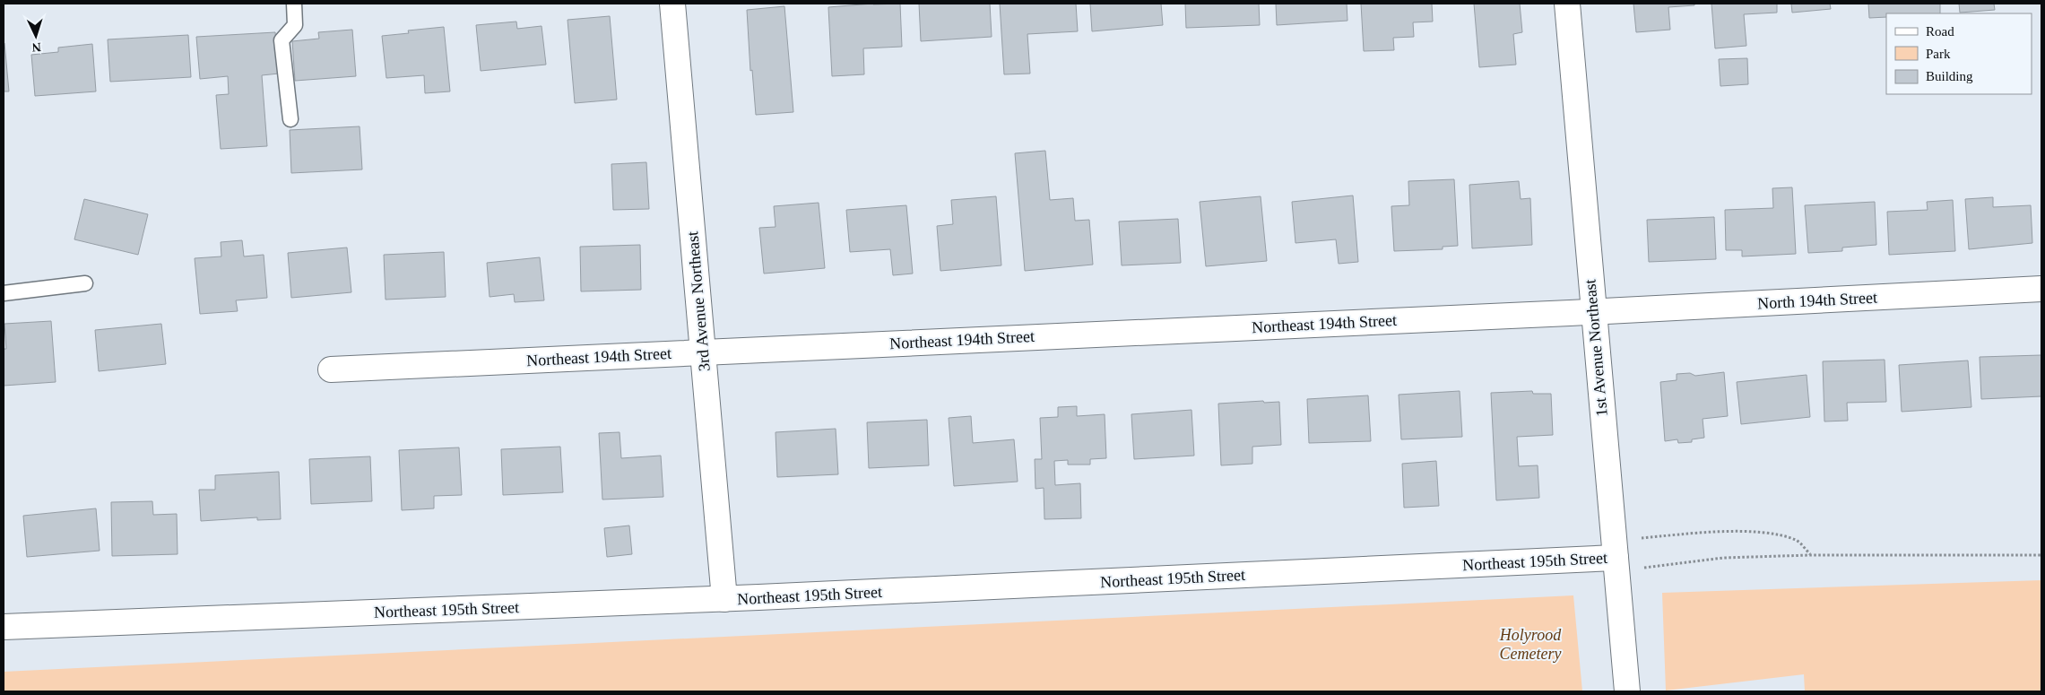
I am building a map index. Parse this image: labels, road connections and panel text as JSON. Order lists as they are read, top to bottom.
{
  "streets": {
    "street": [
      "North 194th Street",
      "3rd Avenue Northeast",
      "Northeast 194th Street",
      "1st Avenue Northeast",
      "Northeast 195th Street"
    ]
  },
  "crossings": [
    ["North 194th Street", "Northeast 194th Street"],
    ["North 194th Street", "1st Avenue Northeast"],
    ["3rd Avenue Northeast", "Northeast 194th Street"],
    ["3rd Avenue Northeast", "Northeast 195th Street"],
    ["Northeast 194th Street", "1st Avenue Northeast"],
    ["1st Avenue Northeast", "Northeast 195th Street"]
  ],
  "parks": ["Holyrood Cemetery"],
  "legend": ["Road", "Park", "Building"],
  "north": "bottom"
}
